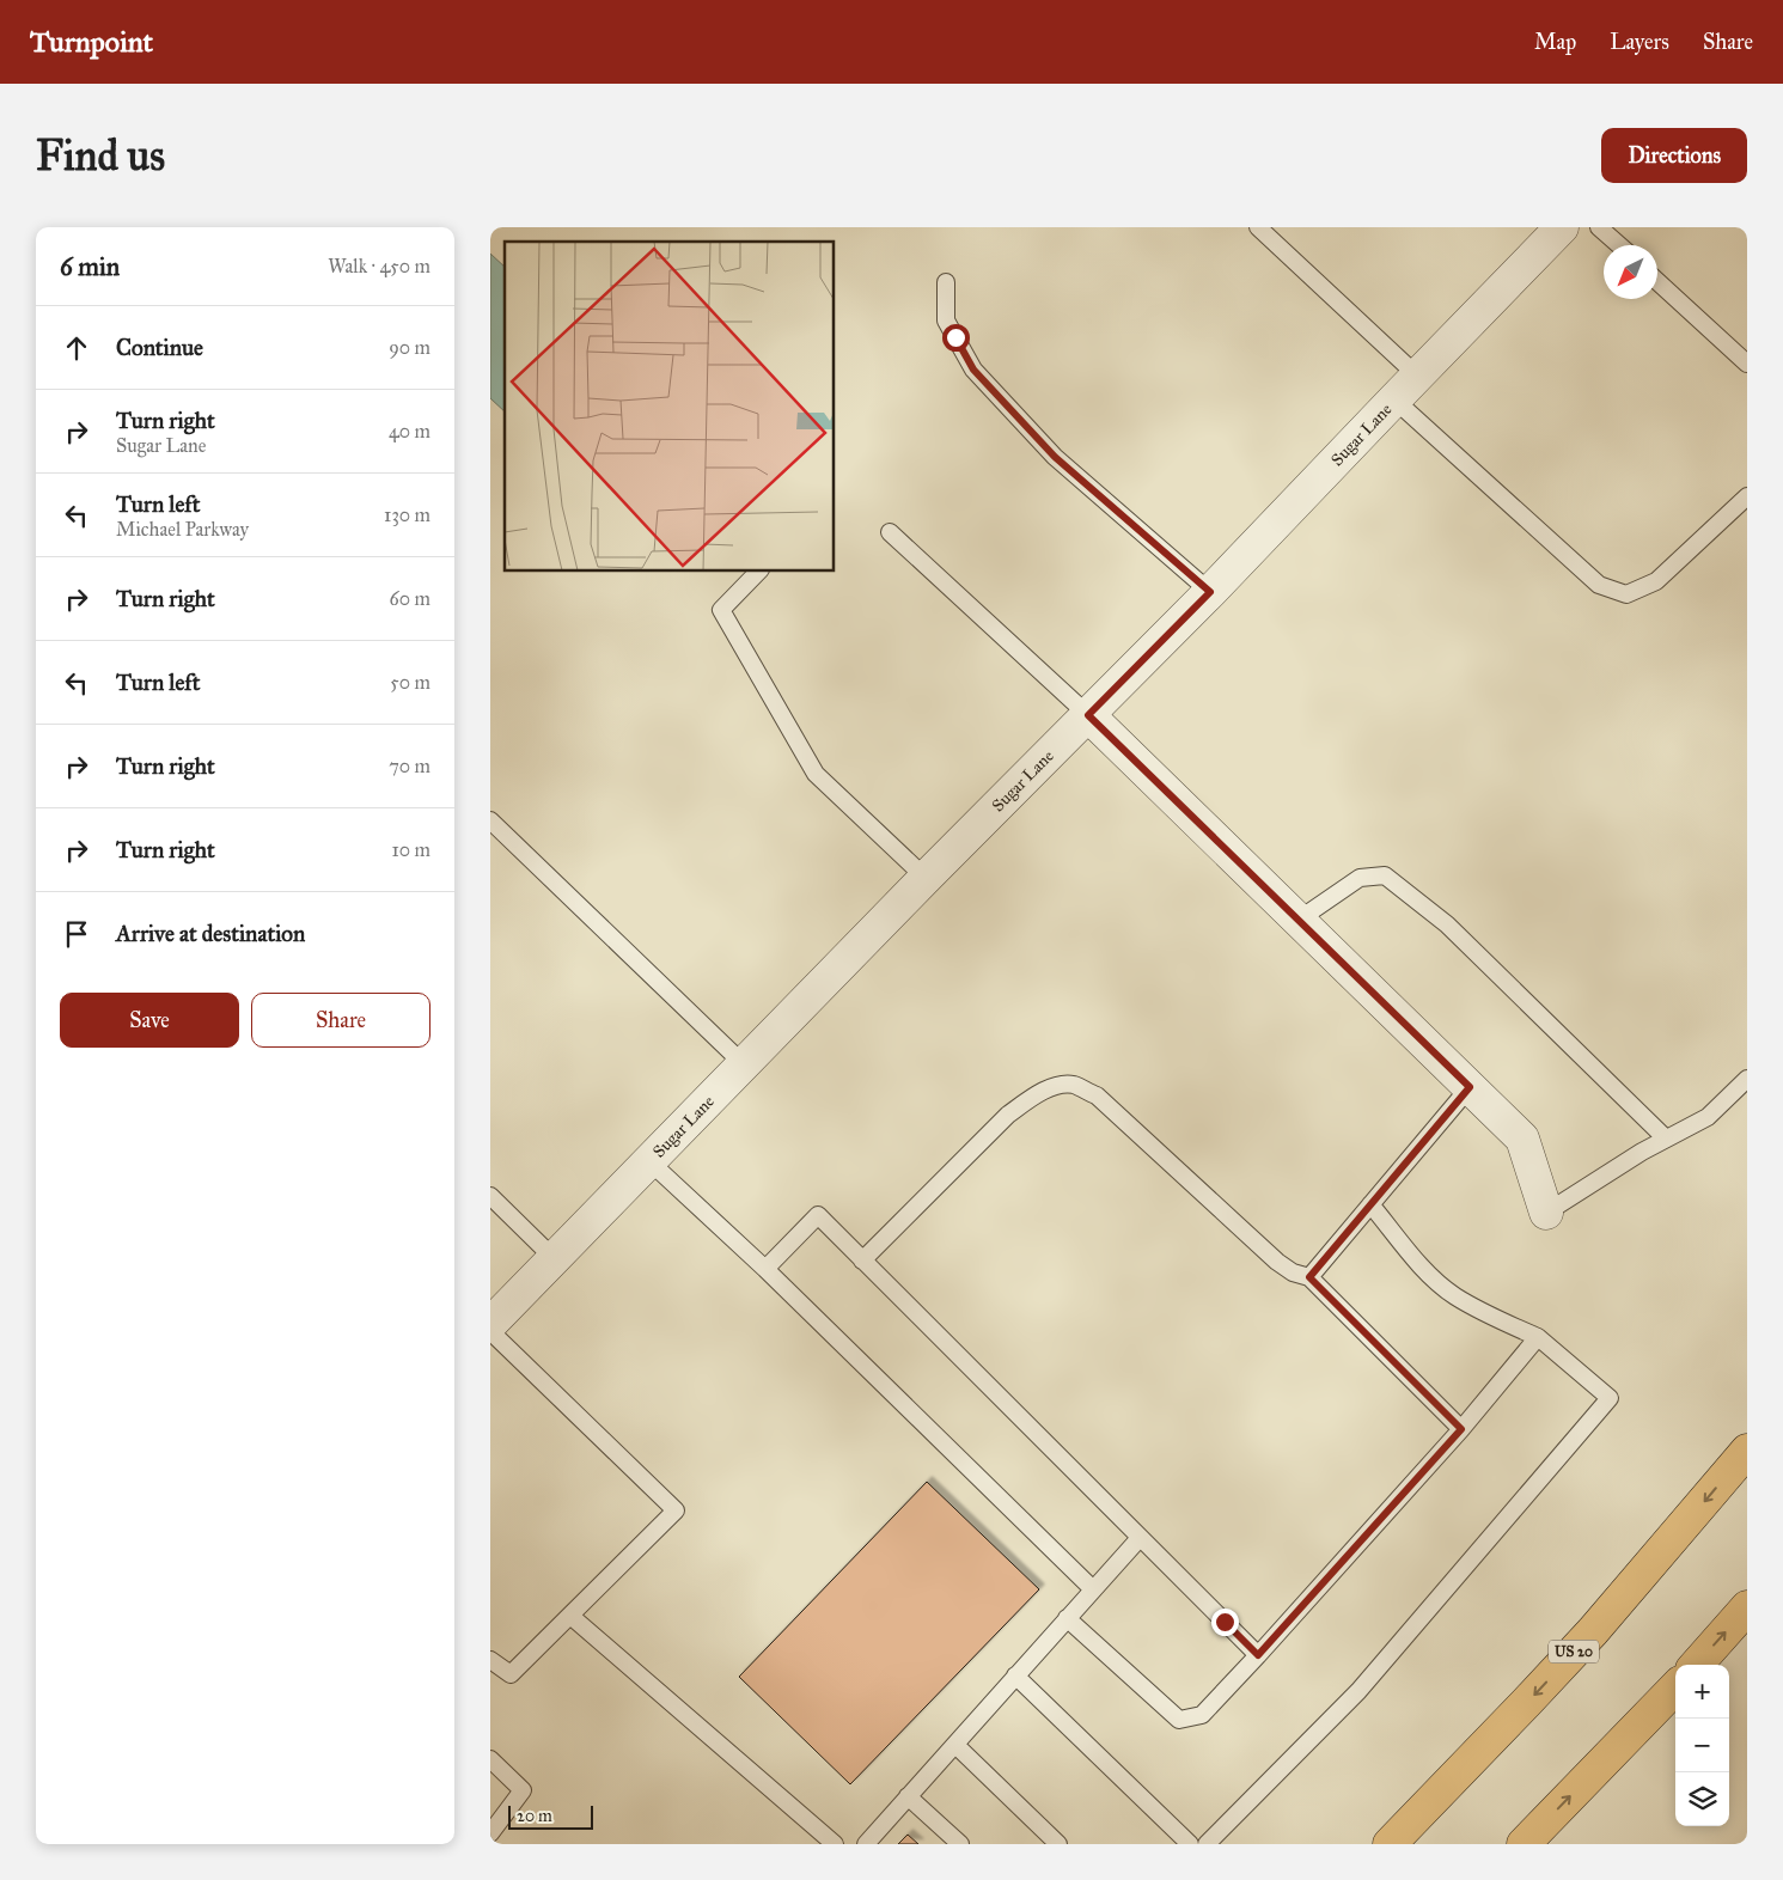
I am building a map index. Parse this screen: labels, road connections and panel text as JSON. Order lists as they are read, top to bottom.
{
  "streets": {
    "highway": ["US 20"],
    "street": ["Sugar Lane"]
  },
  "scale_bar": "20 m",
  "north": "bottom left",
  "page": {
    "header": "Turnpoint",
    "nav": ["Map", "Layers", "Share"],
    "buttons": [
      "Directions",
      ["Save", "Share"]
    ],
    "title": "Find us",
    "heading": ["6 min", "Walk · 450 m"],
    "list": [
      ["Continue", "90 m"],
      ["Turn right", "Sugar Lane", "40 m"],
      ["Turn left", "Michael Parkway", "130 m"],
      ["Turn right", "60 m"],
      ["Turn left", "50 m"],
      ["Turn right", "70 m"],
      ["Turn right", "10 m"],
      "Arrive at destination"
    ],
    "map_buttons": ["+", "−"],
    "scale": "20 m"
  }
}
